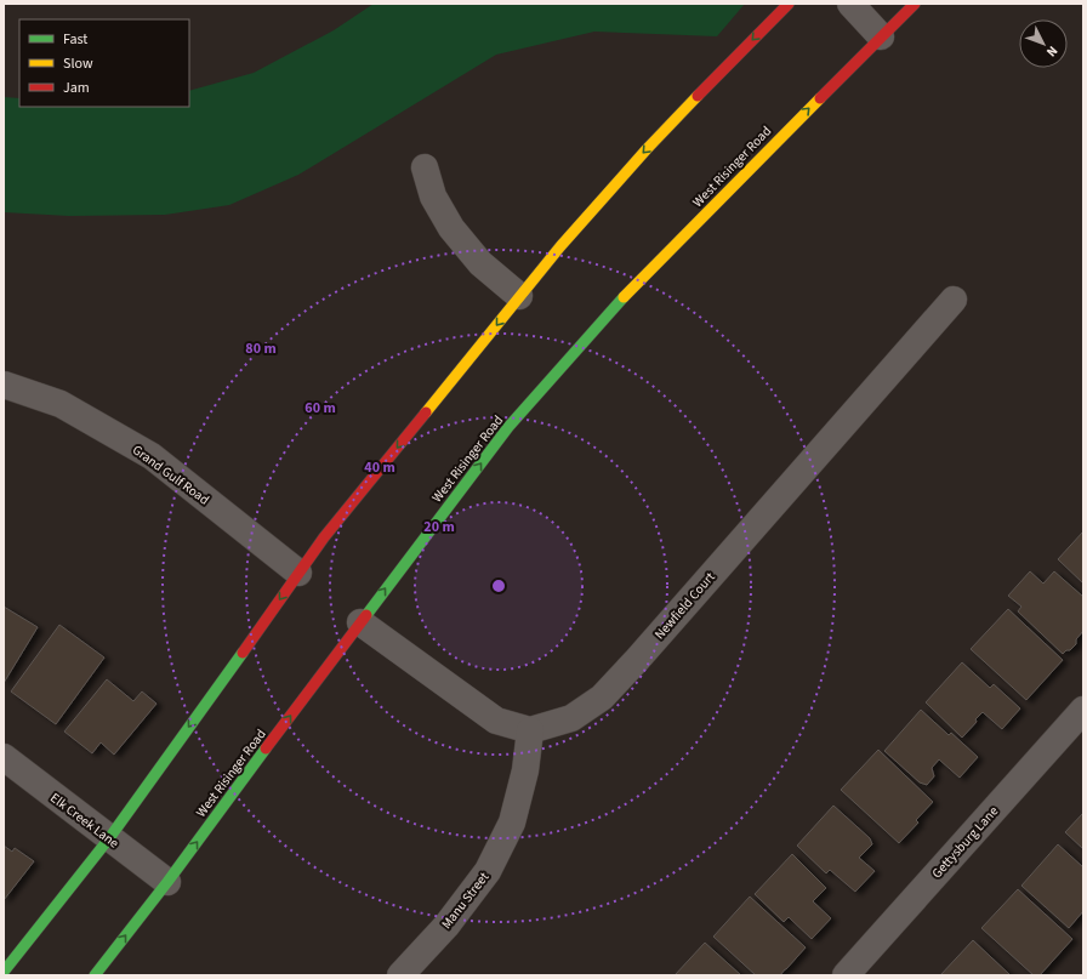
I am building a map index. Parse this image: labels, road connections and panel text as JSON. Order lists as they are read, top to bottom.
{
  "streets": {
    "main road": ["West Risinger Road"],
    "street": [
      "Grand Gulf Road",
      "Newfield Court",
      "Elk Creek Lane",
      "Gettysburg Lane",
      "Manu Street"
    ]
  },
  "crossings": [
    ["West Risinger Road", "Elk Creek Lane"],
    ["Newfield Court", "Manu Street"]
  ],
  "legend": ["Fast", "Slow", "Jam"],
  "north": "bottom right",
  "rings": [
    "80 m",
    "60 m",
    "40 m",
    "20 m"
  ]
}
